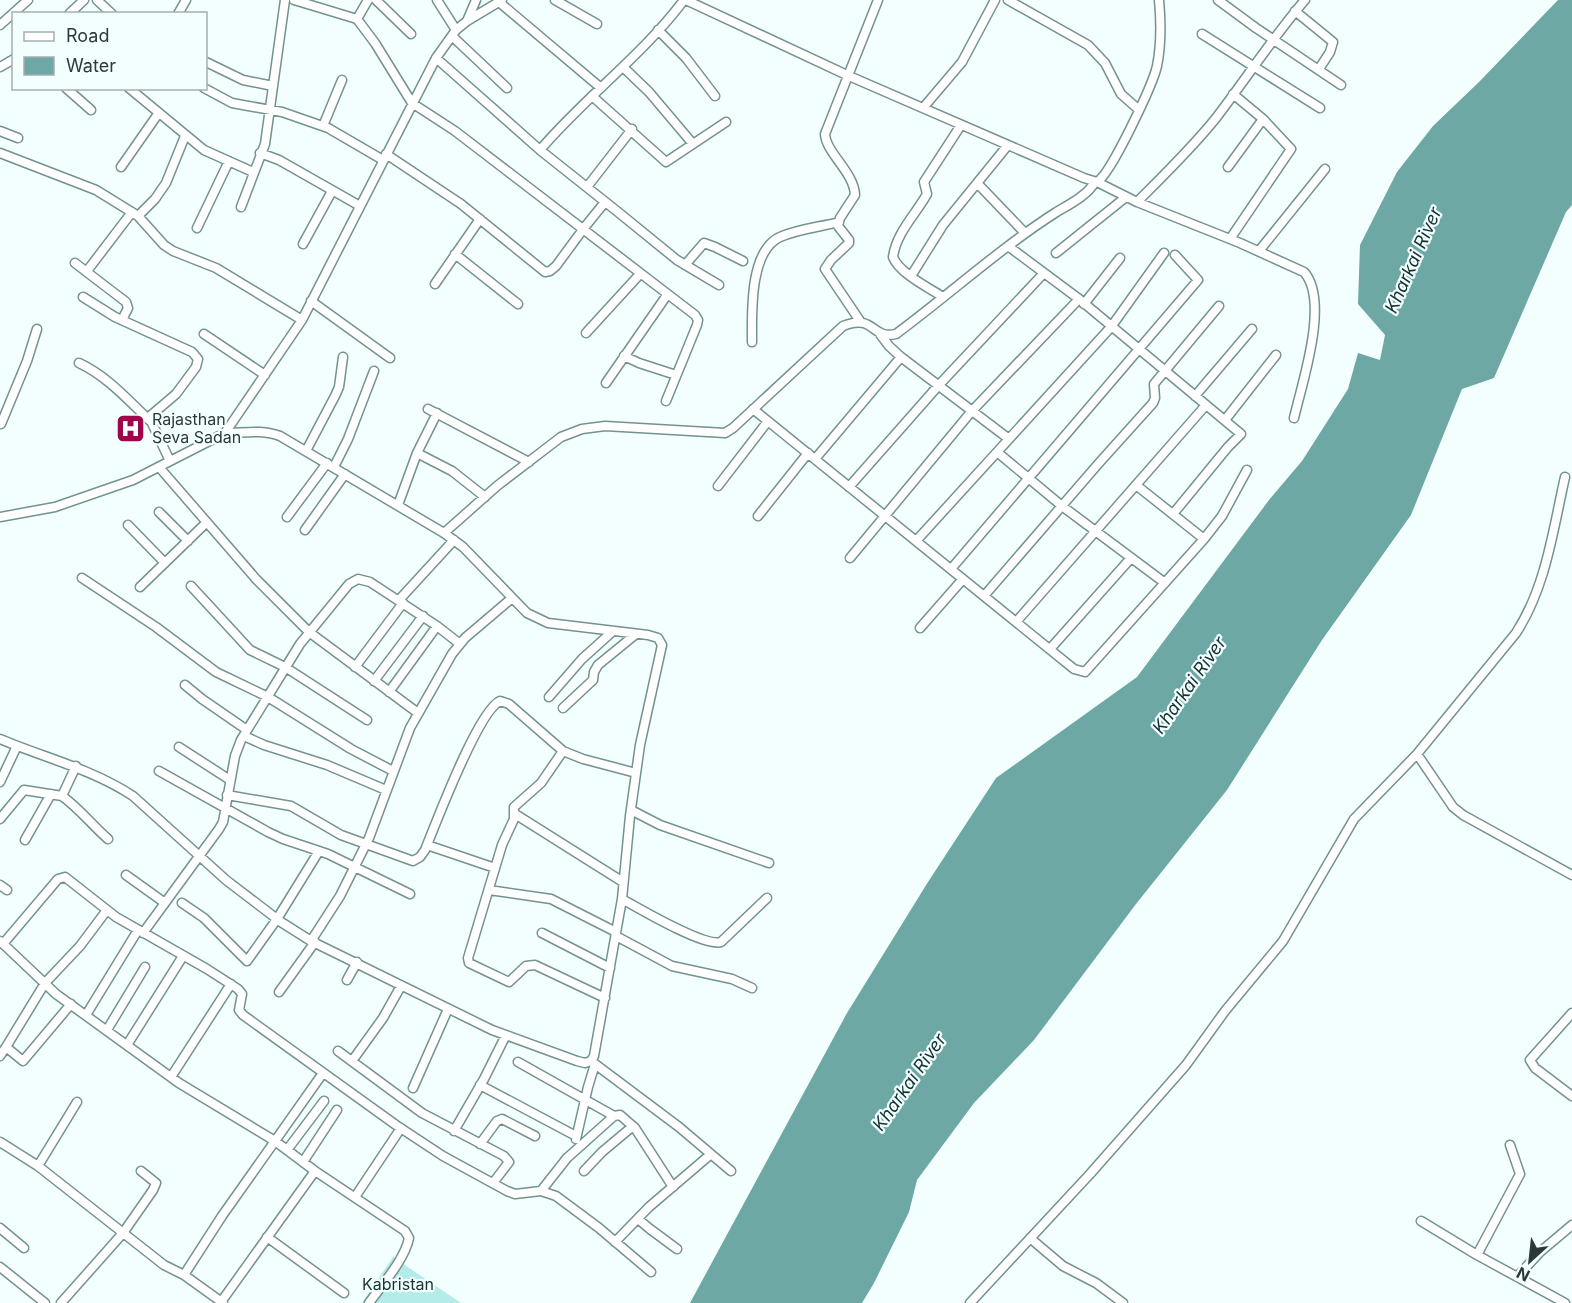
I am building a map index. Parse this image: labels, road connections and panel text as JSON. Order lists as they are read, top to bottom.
{
  "water": ["Kharkai River"],
  "parks": ["Kabristan"],
  "places": {
    "hospital": ["Rajasthan Seva Sadan"]
  },
  "legend": ["Road", "Water"],
  "north": "bottom left"
}
